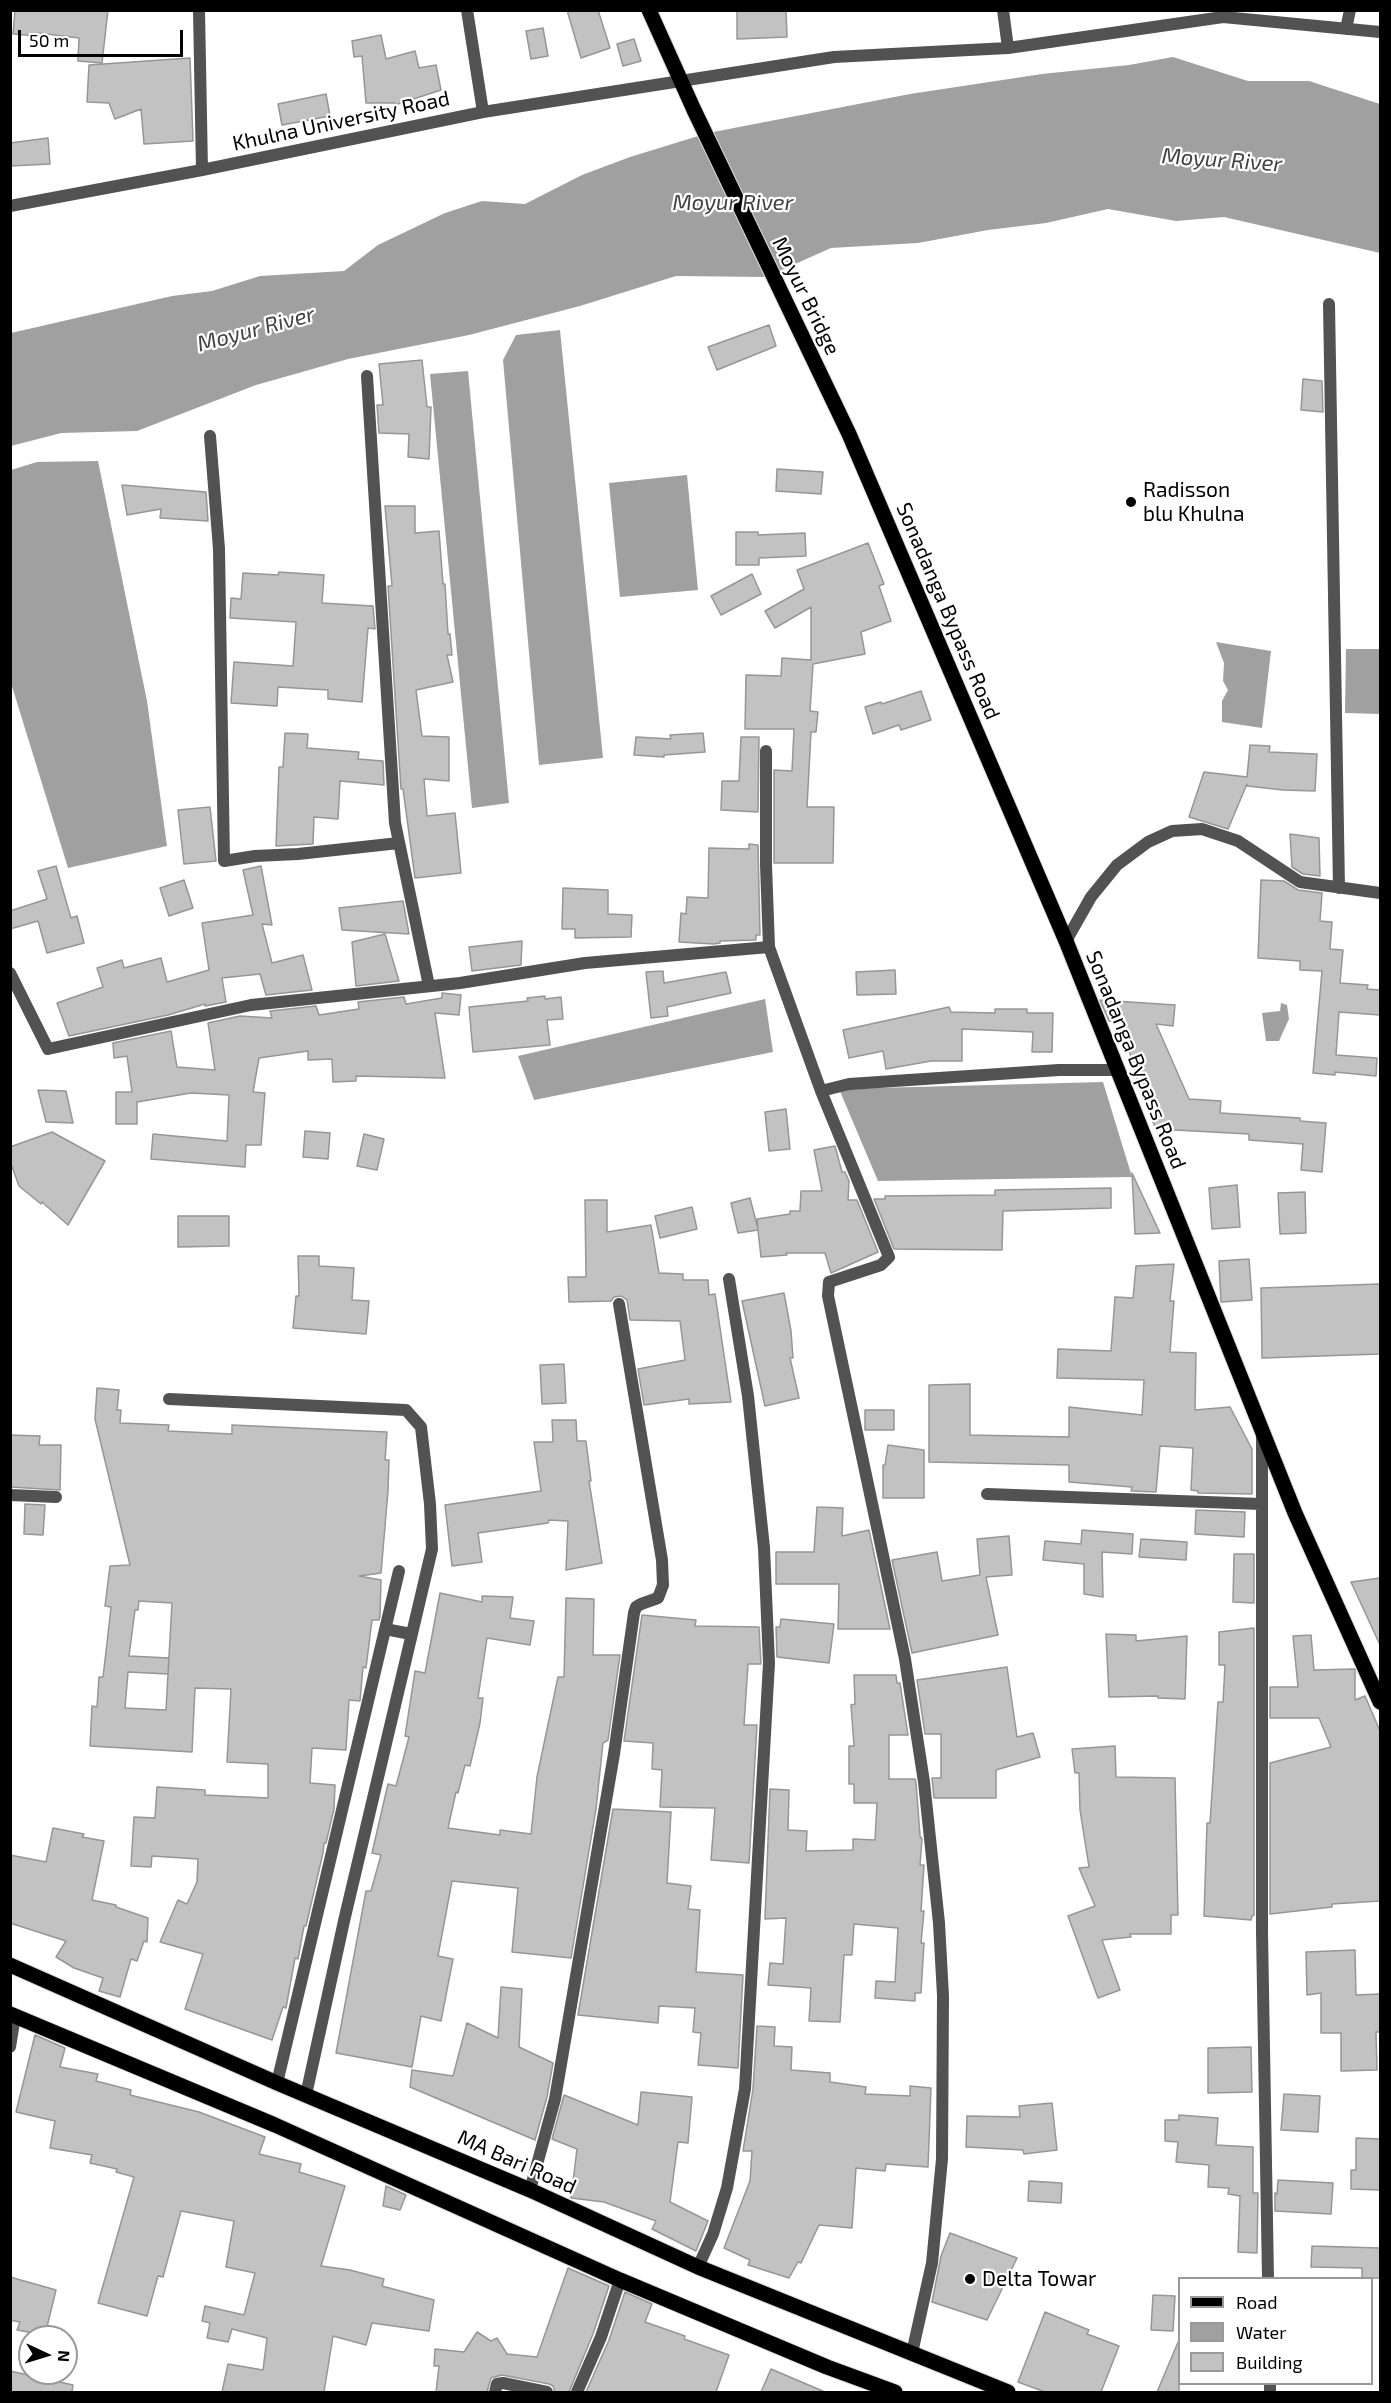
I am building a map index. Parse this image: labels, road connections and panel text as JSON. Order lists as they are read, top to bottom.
{
  "streets": {
    "main road": ["Moyur Bridge", "Sonadanga Bypass Road", "MA Bari Road"],
    "street": ["Khulna University Road"]
  },
  "crossings": [
    ["Khulna University Road", "Moyur Bridge"],
    ["Moyur Bridge", "Sonadanga Bypass Road"]
  ],
  "water": ["Moyur River"],
  "places": ["Radisson blu Khulna", "Delta Towar"],
  "legend": ["Road", "Water", "Building"],
  "scale_bar": "50 m",
  "north": "right"
}
